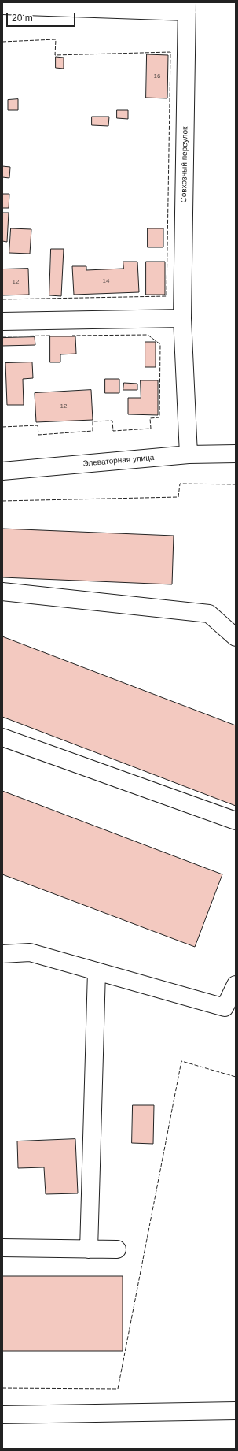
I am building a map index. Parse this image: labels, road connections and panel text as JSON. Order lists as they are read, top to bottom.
{
  "streets": {
    "street": ["Совхозный переулок", "Элеваторная улица"]
  },
  "crossings": [
    ["Совхозный переулок", "Элеваторная улица"]
  ],
  "house_numbers": [
    "16",
    "14",
    "12",
    "12"
  ],
  "scale_bar": "20 m"
}
